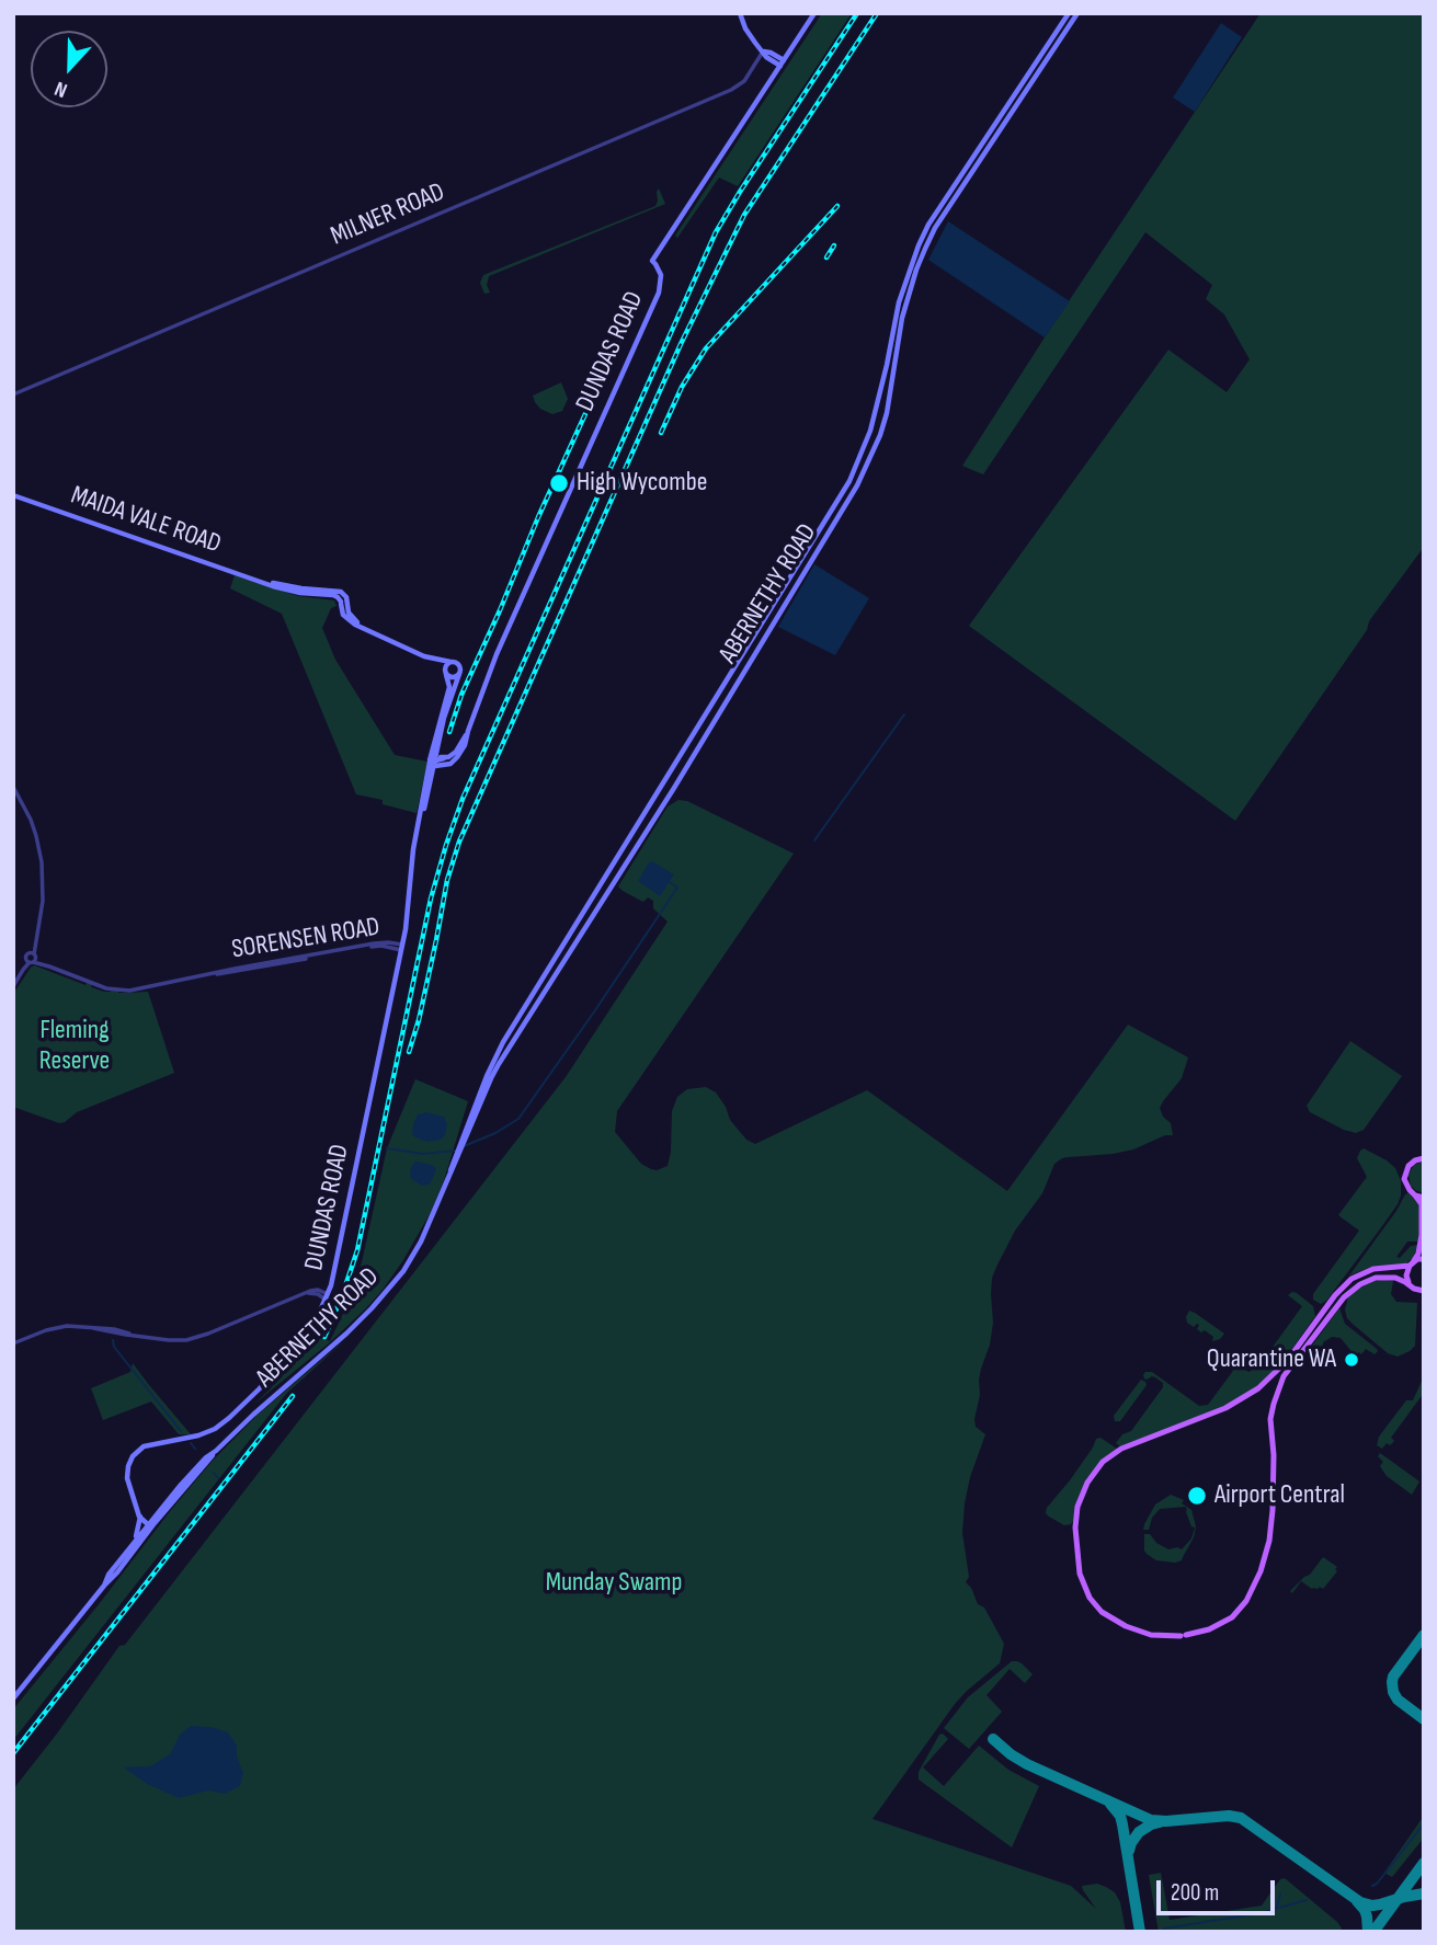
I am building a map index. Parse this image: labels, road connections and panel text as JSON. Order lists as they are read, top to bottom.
{
  "streets": {
    "main road": ["DUNDAS ROAD", "MAIDA VALE ROAD", "ABERNETHY ROAD"],
    "street": ["MILNER ROAD", "SORENSEN ROAD"]
  },
  "crossings": [
    ["DUNDAS ROAD", "ABERNETHY ROAD"],
    ["DUNDAS ROAD", "SORENSEN ROAD"]
  ],
  "parks": ["Fleming Reserve", "Munday Swamp"],
  "places": ["High Wycombe", "Quarantine WA", "Airport Central"],
  "scale_bar": "200 m",
  "north": "bottom"
}
